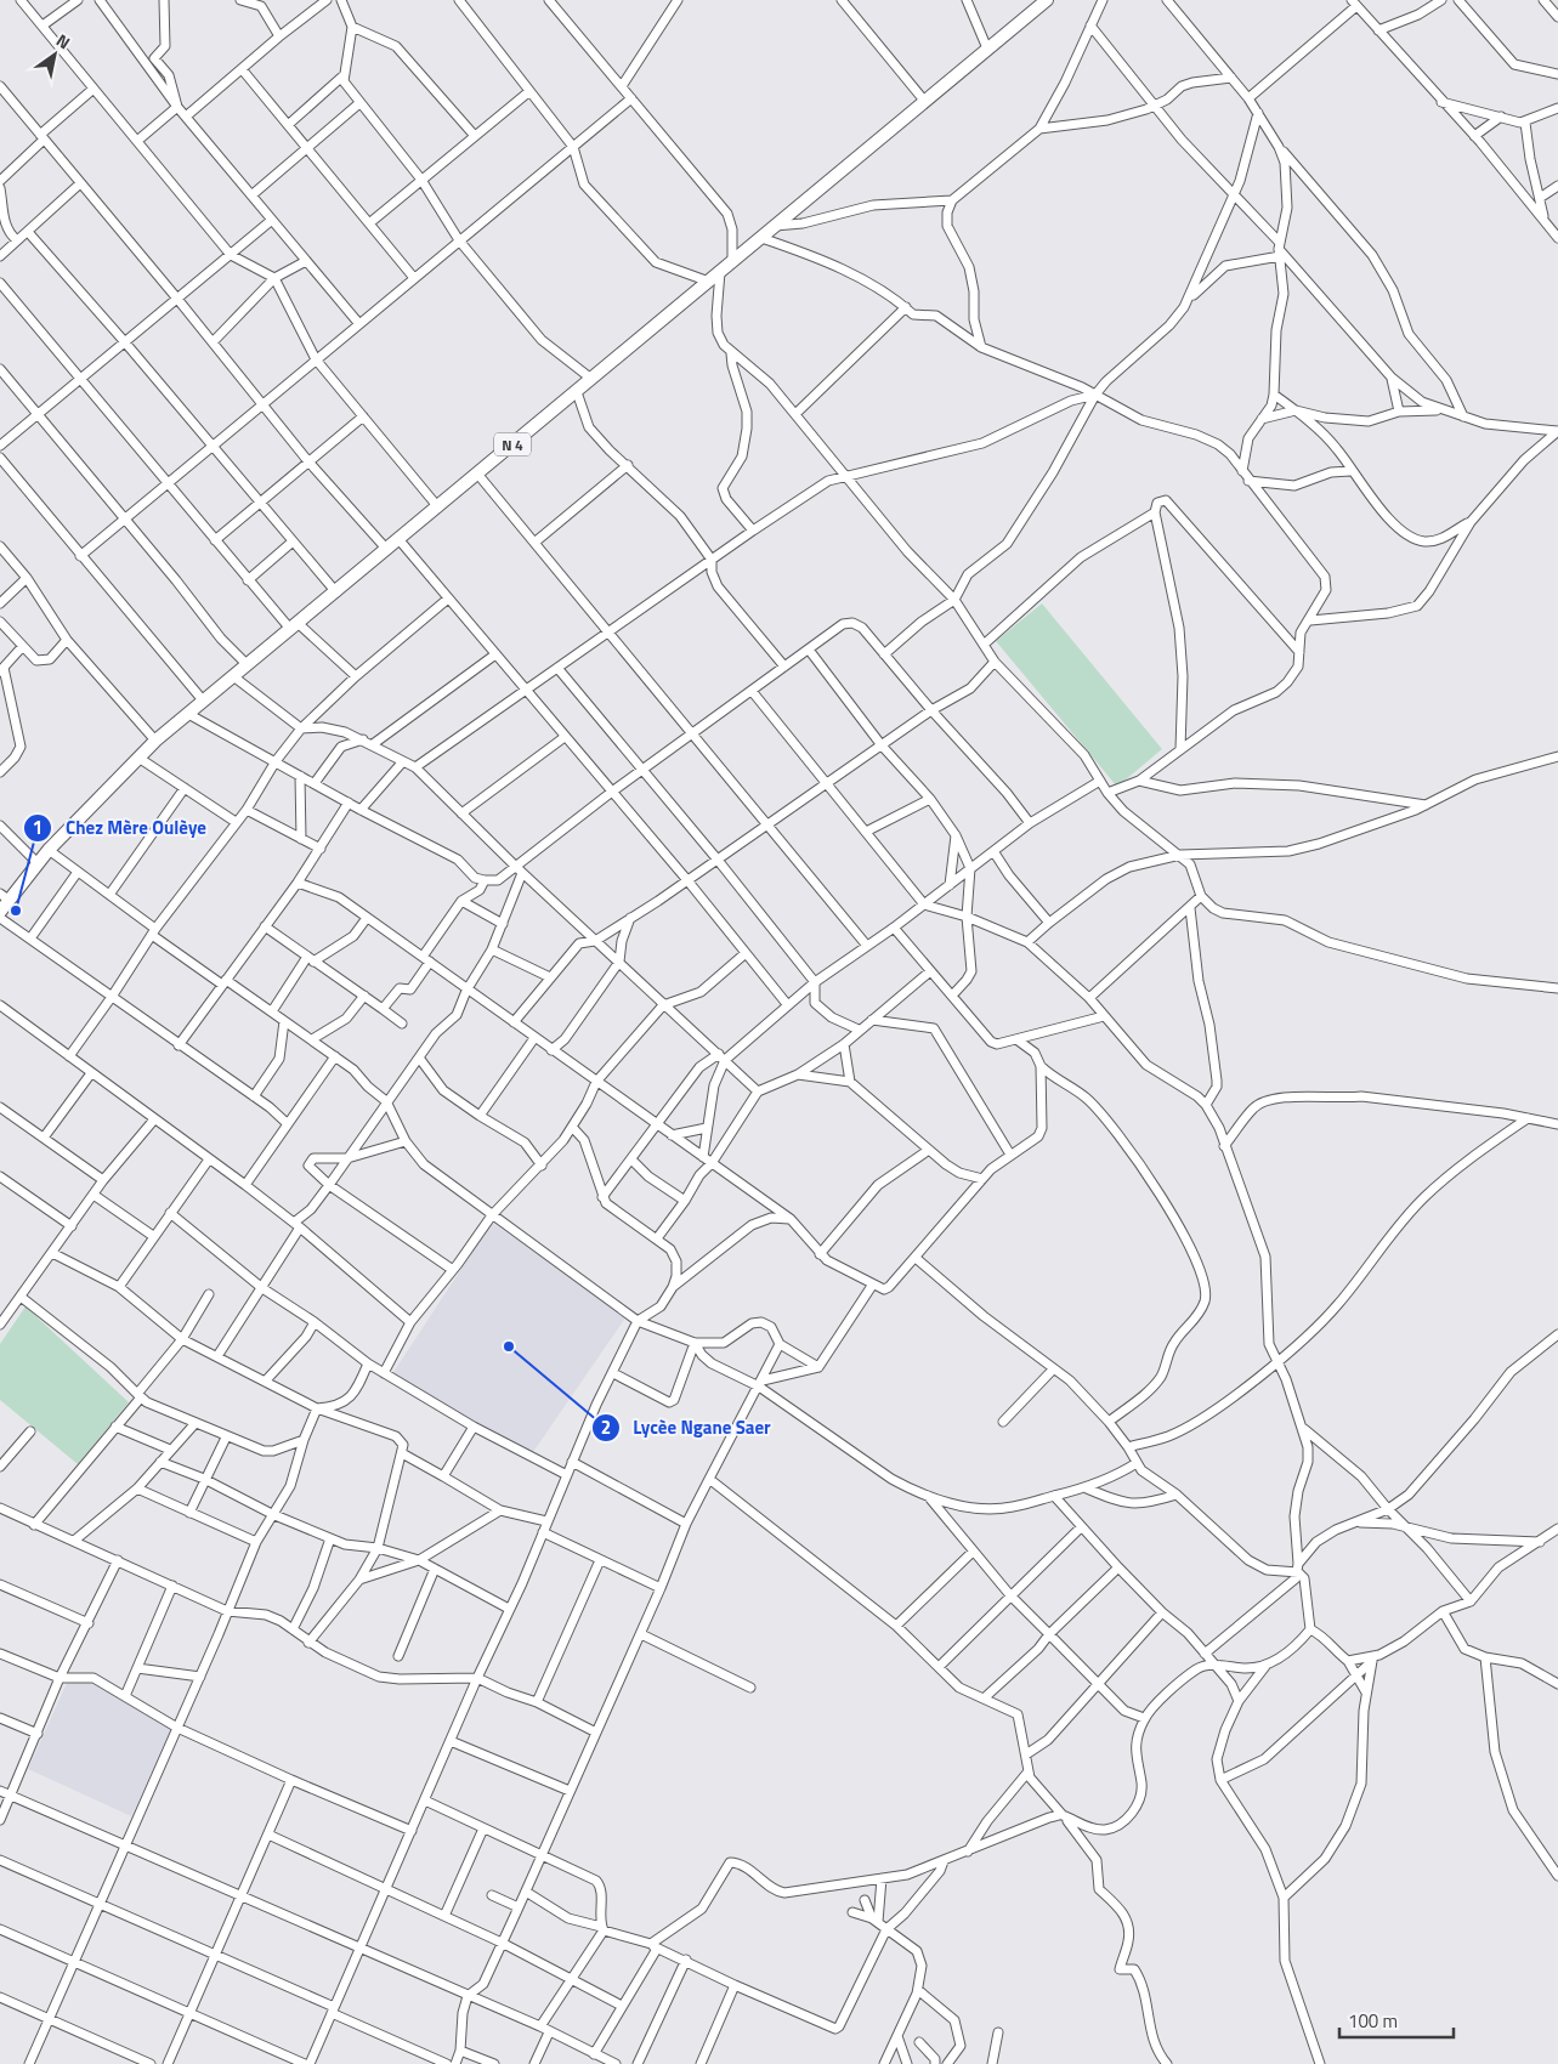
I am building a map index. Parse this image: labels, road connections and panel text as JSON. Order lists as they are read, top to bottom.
{
  "streets": {
    "main road": ["N 4"]
  },
  "places": ["Chez Mère Oulèye", "Lycèe Ngane Saer"],
  "scale_bar": "100 m",
  "north": "top right"
}
